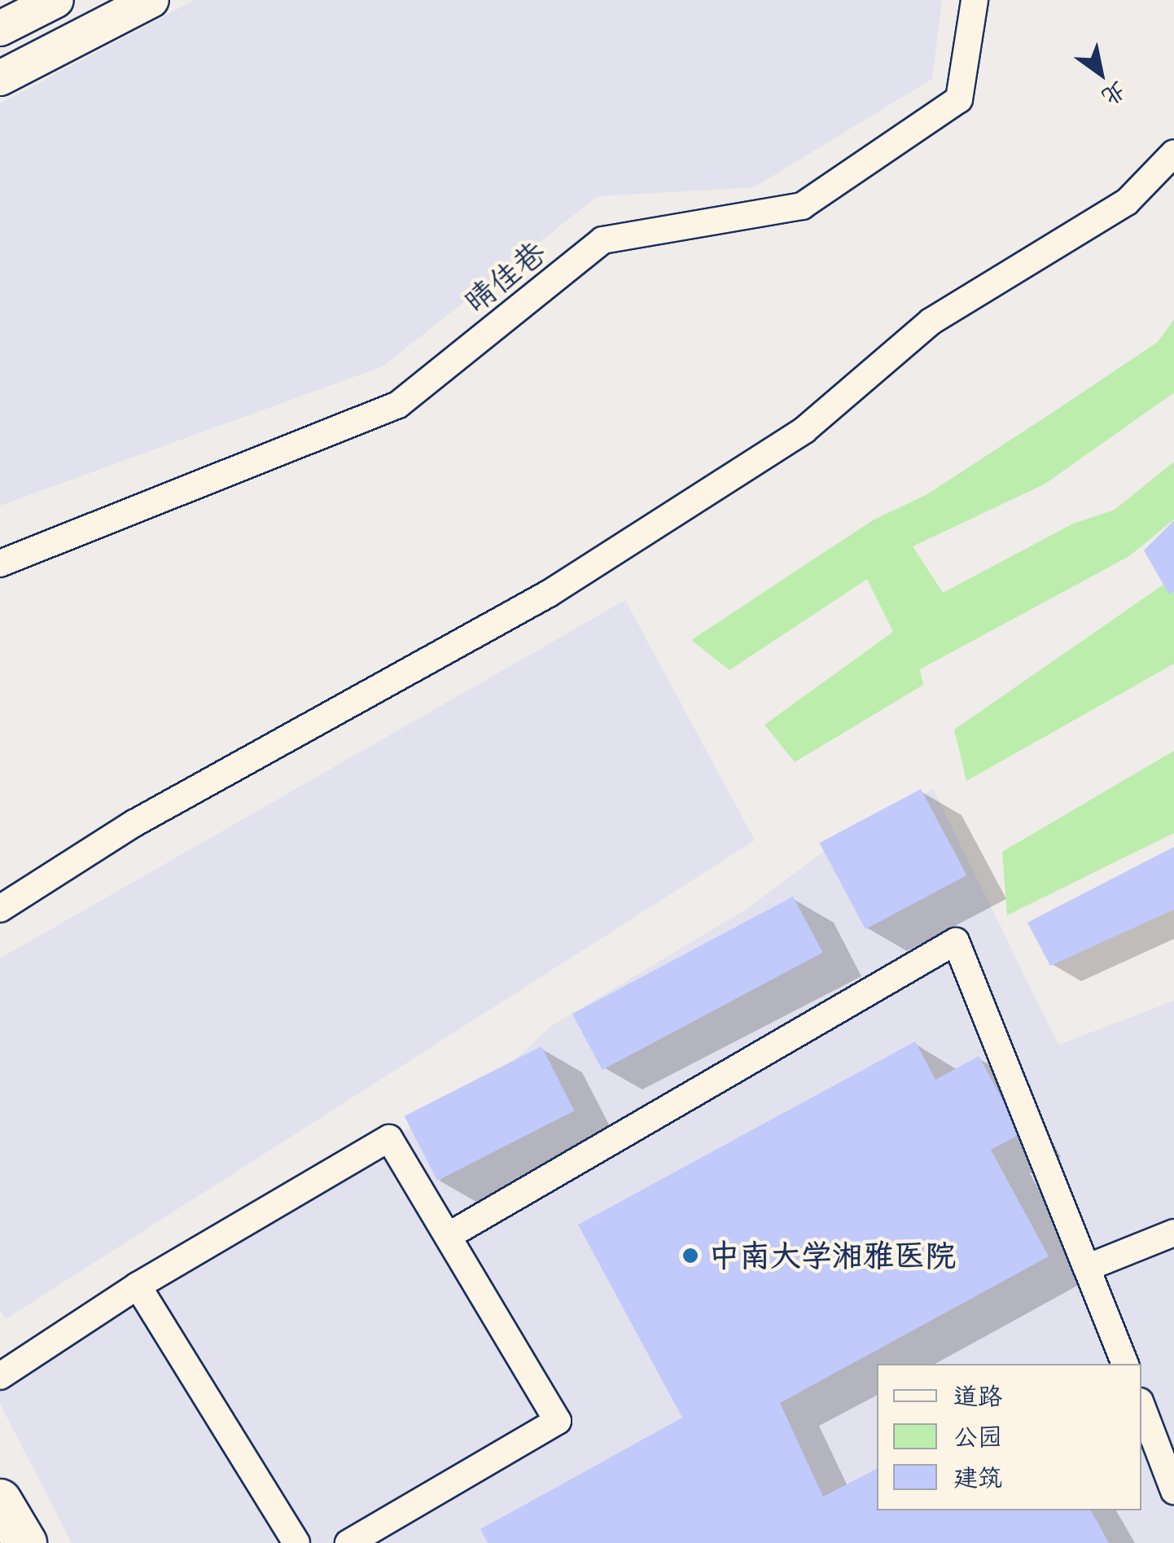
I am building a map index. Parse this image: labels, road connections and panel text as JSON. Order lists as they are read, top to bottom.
{
  "streets": {
    "street": ["晴佳巷"]
  },
  "places": ["中南大学湘雅医院"],
  "legend": ["道路", "公园", "建筑"],
  "north": "bottom right"
}
